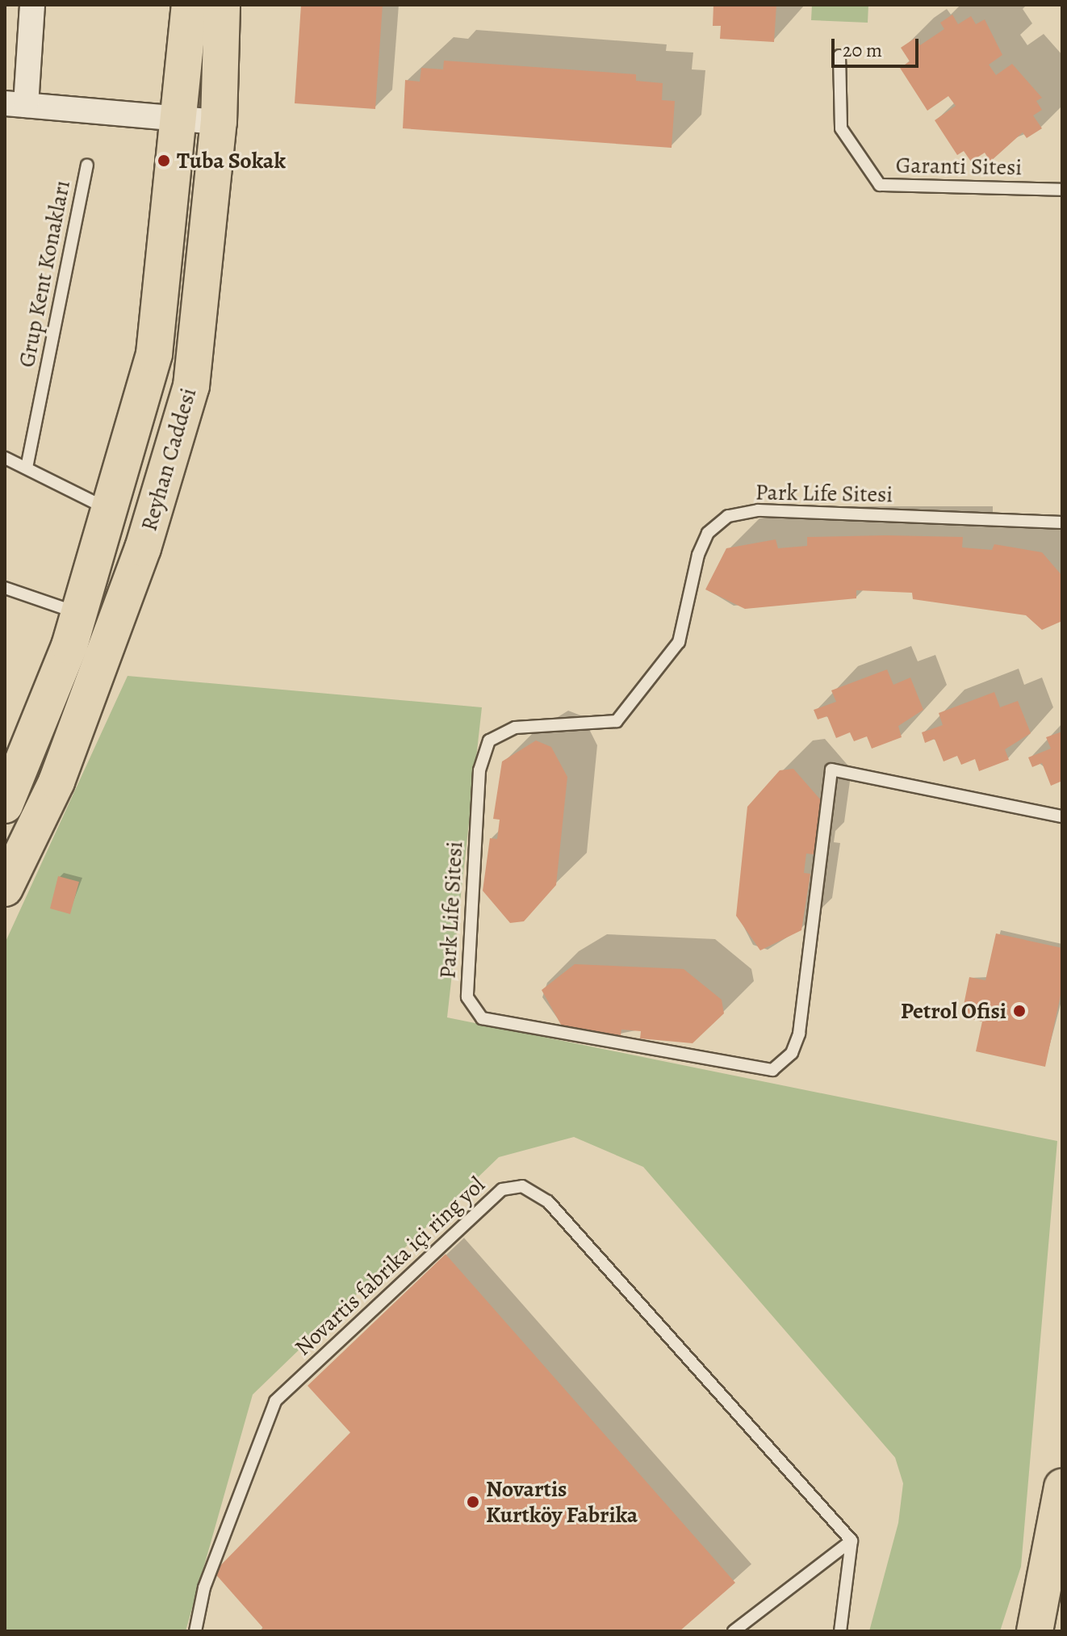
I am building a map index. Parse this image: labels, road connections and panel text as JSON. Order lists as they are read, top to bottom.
{
  "streets": {
    "main road": ["Reyhan Caddesi"],
    "lane": [
      "Garanti Sitesi",
      "Grup Kent Konakları",
      "Park Life Sitesi",
      "Novartis fabrika içi ring yol"
    ]
  },
  "places": ["Tuba Sokak", "Petrol Ofisi", "Novartis Kurtköy Fabrika"],
  "scale_bar": "20 m"
}
